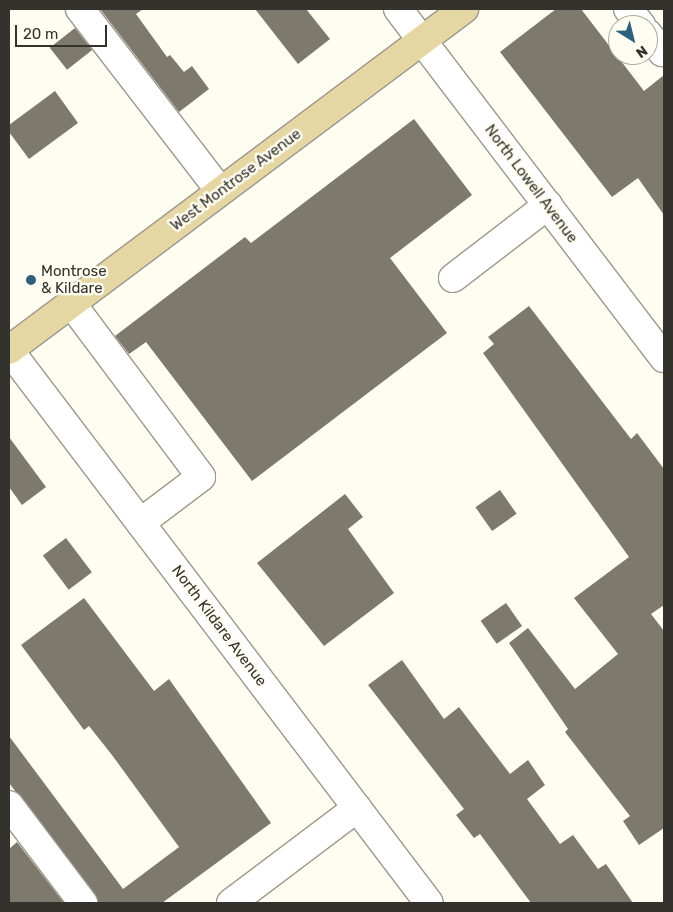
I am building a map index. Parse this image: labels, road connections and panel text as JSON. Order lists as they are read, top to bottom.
{
  "streets": {
    "main road": ["West Montrose Avenue"],
    "street": ["North Lowell Avenue", "North Kildare Avenue"]
  },
  "crossings": [
    ["West Montrose Avenue", "North Lowell Avenue"],
    ["West Montrose Avenue", "North Kildare Avenue"]
  ],
  "places": ["Montrose & Kildare"],
  "scale_bar": "20 m",
  "north": "bottom right"
}
